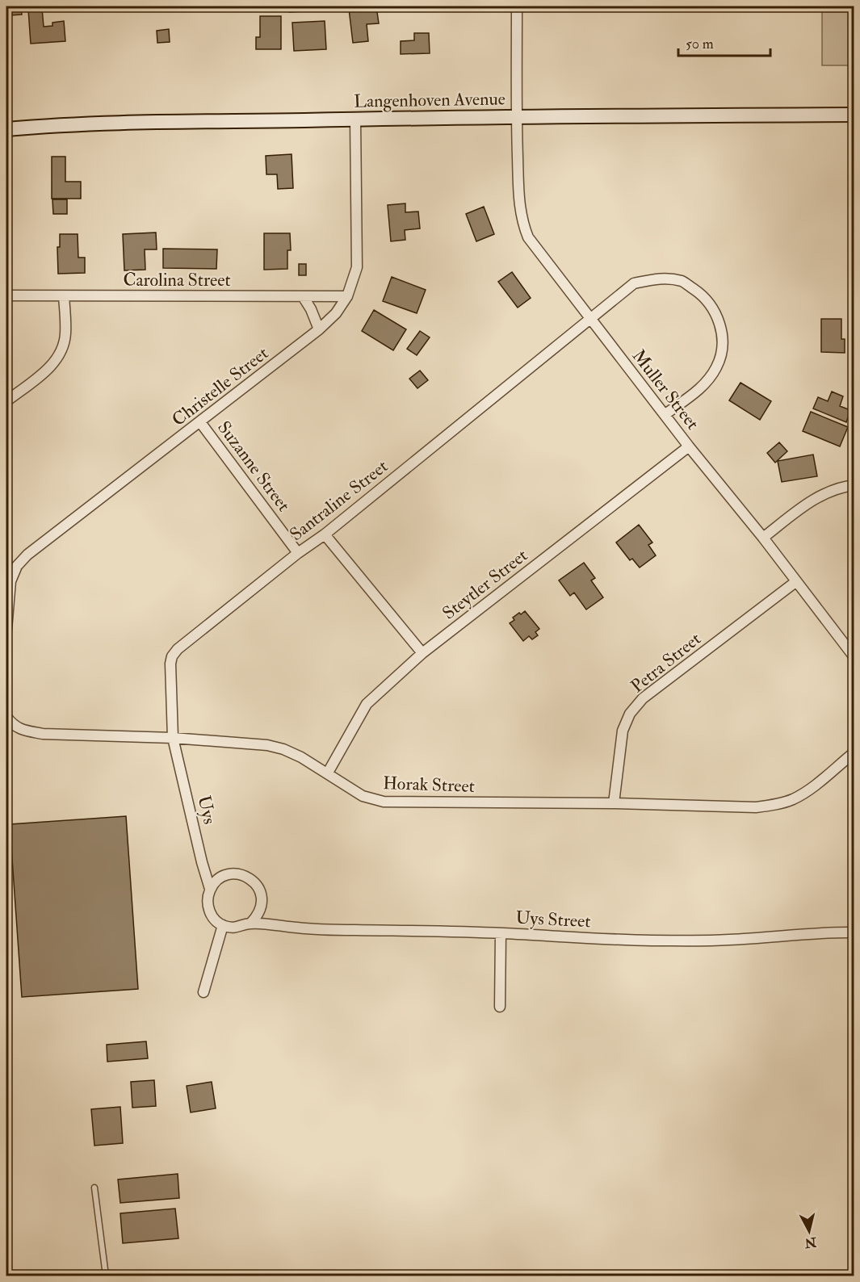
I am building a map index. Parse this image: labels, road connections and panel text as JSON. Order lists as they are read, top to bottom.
{
  "streets": {
    "street": [
      "Langenhoven Avenue",
      "Carolina Street",
      "Christelle Street",
      "Muller Street",
      "Suzanne Street",
      "Santraline Street",
      "Steytler Street",
      "Petra Street",
      "Horak Street",
      "Uys",
      "Uys Street"
    ]
  },
  "crossings": [
    ["Langenhoven Avenue", "Christelle Street"],
    ["Langenhoven Avenue", "Muller Street"],
    ["Carolina Street", "Christelle Street"],
    ["Christelle Street", "Suzanne Street"],
    ["Muller Street", "Santraline Street"],
    ["Muller Street", "Steytler Street"],
    ["Muller Street", "Petra Street"],
    ["Suzanne Street", "Santraline Street"],
    ["Santraline Street", "Horak Street"],
    ["Santraline Street", "Uys"],
    ["Steytler Street", "Horak Street"],
    ["Petra Street", "Horak Street"],
    ["Horak Street", "Uys"],
    ["Uys", "Uys Street"]
  ],
  "scale_bar": "50 m",
  "north": "bottom"
}
